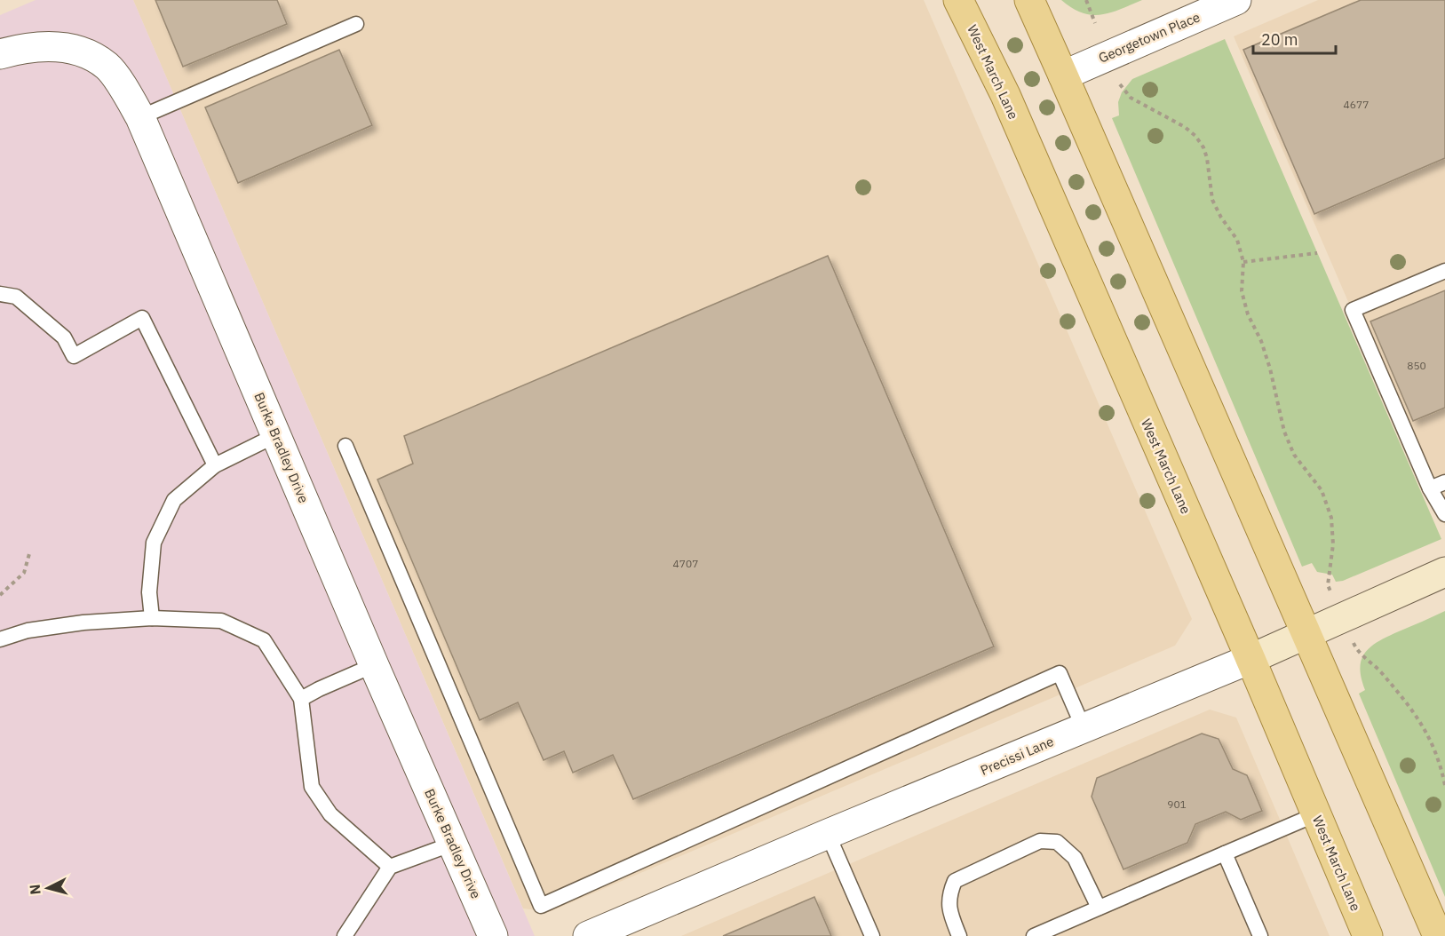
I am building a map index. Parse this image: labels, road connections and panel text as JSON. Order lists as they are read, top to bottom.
{
  "streets": {
    "main road": ["West March Lane"],
    "street": ["Georgetown Place", "Burke Bradley Drive", "Precissi Lane"]
  },
  "crossings": [
    ["West March Lane", "Precissi Lane"]
  ],
  "house_numbers": [
    "4677",
    "850",
    "4707",
    "901"
  ],
  "scale_bar": "20 m",
  "north": "left"
}
